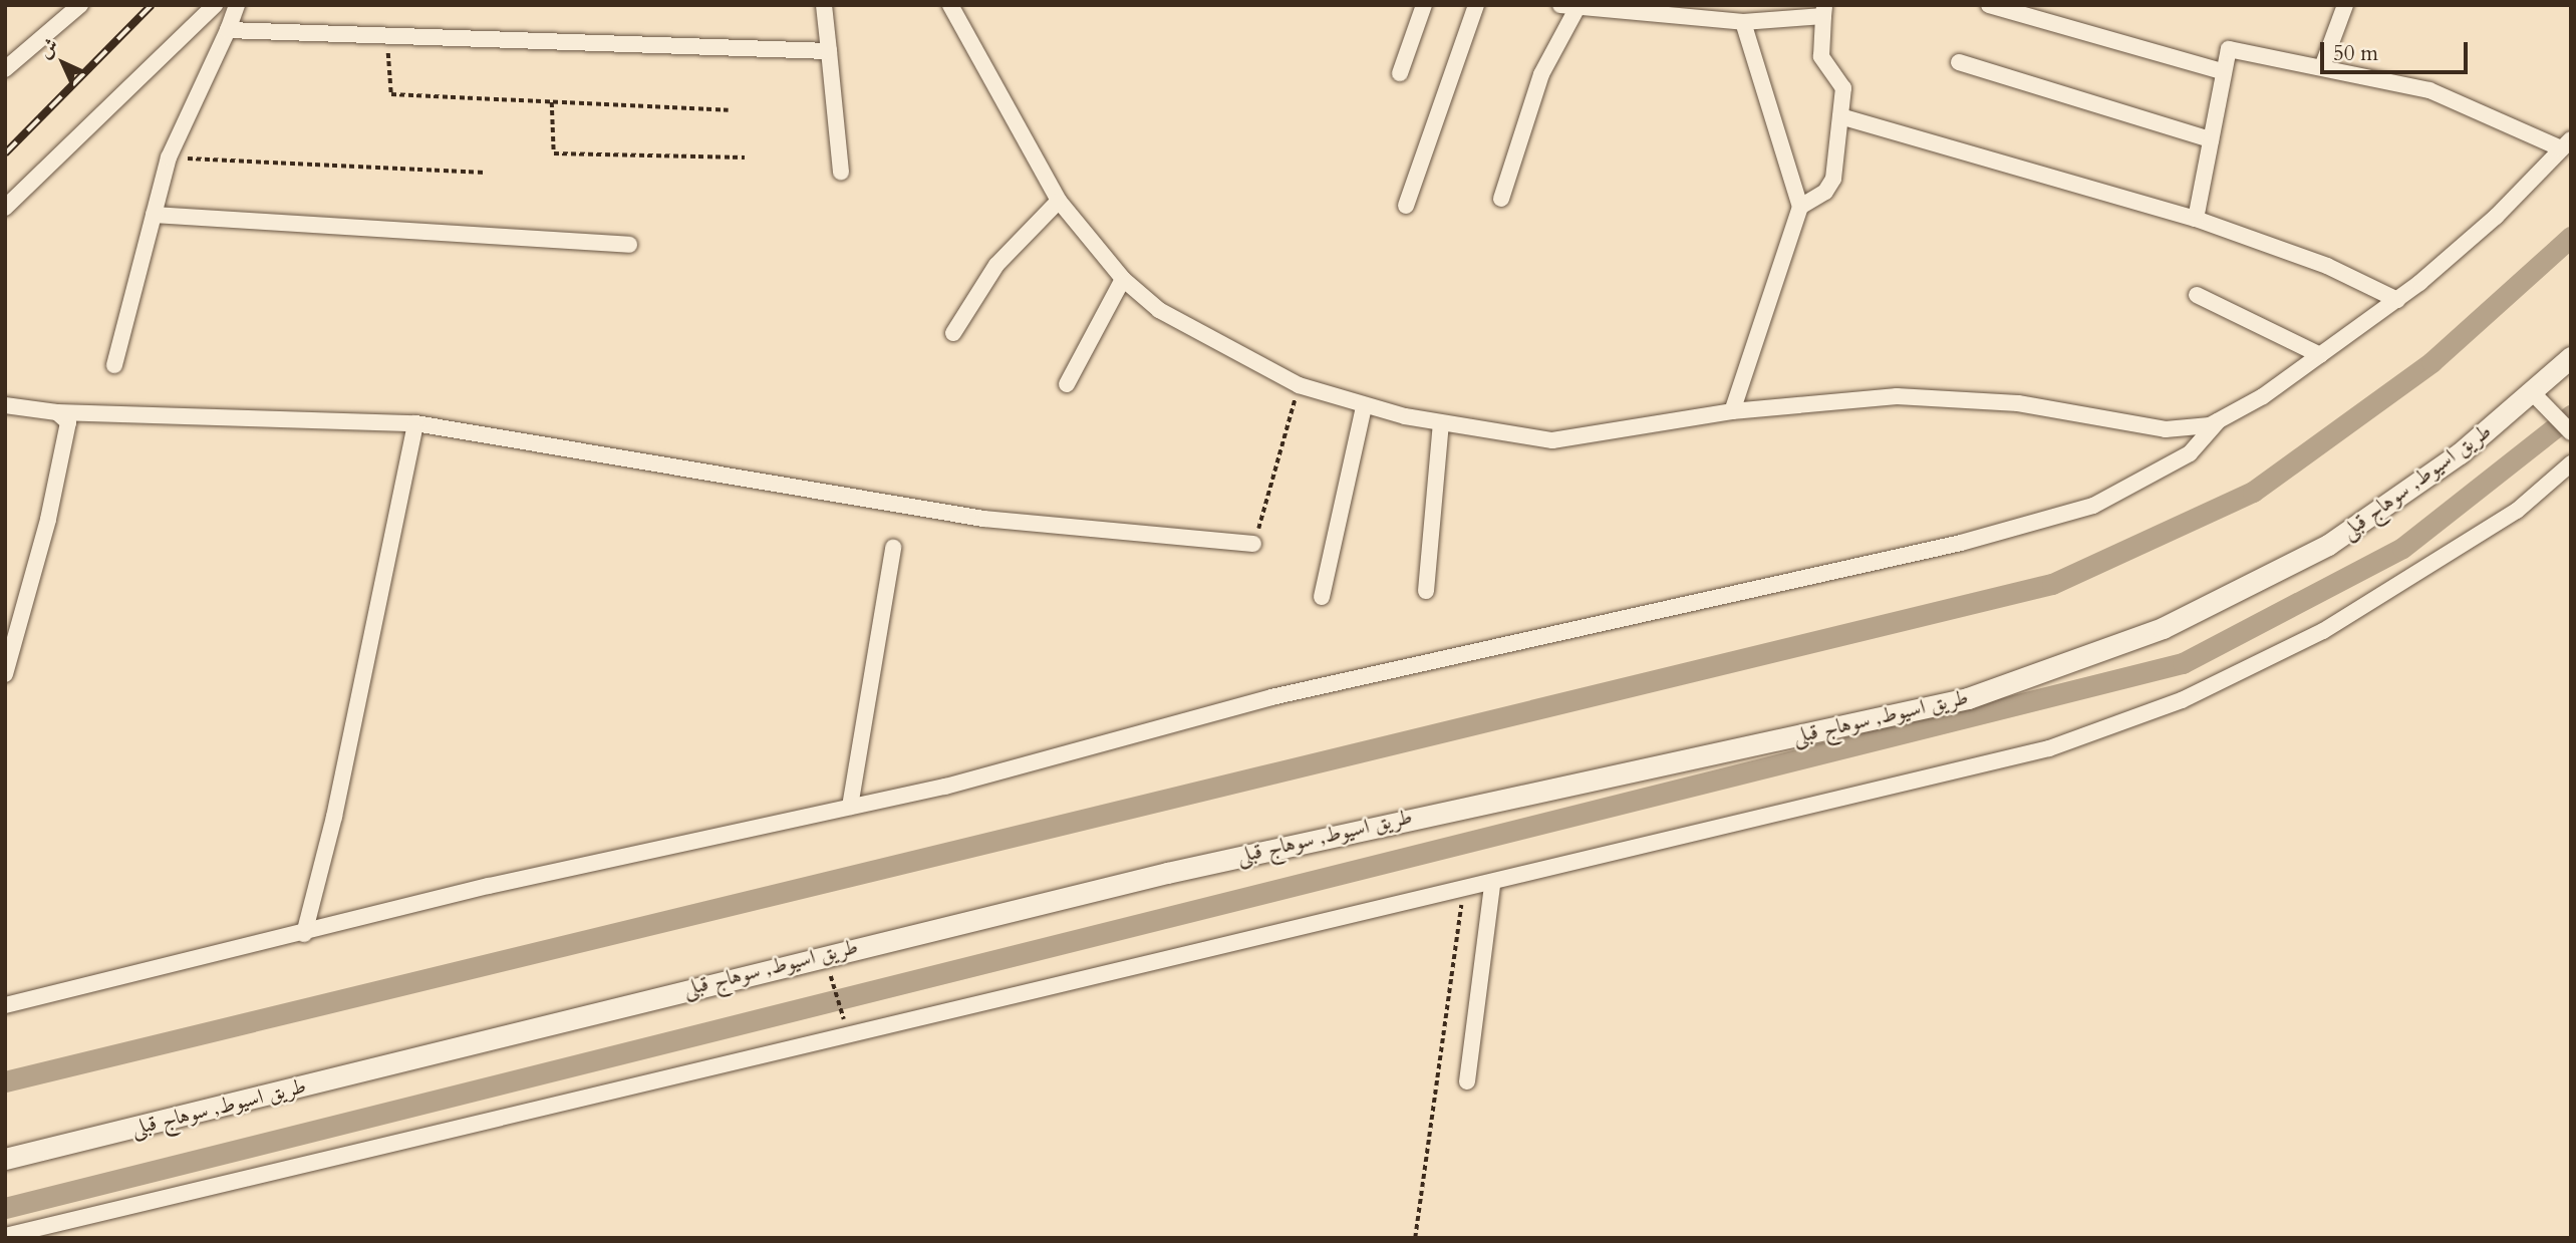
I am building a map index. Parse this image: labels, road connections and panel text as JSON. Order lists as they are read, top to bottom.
{
  "streets": {
    "main road": ["طريق اسيوط, سوهاج قبلى"]
  },
  "scale_bar": "50 m",
  "north": "top left"
}
